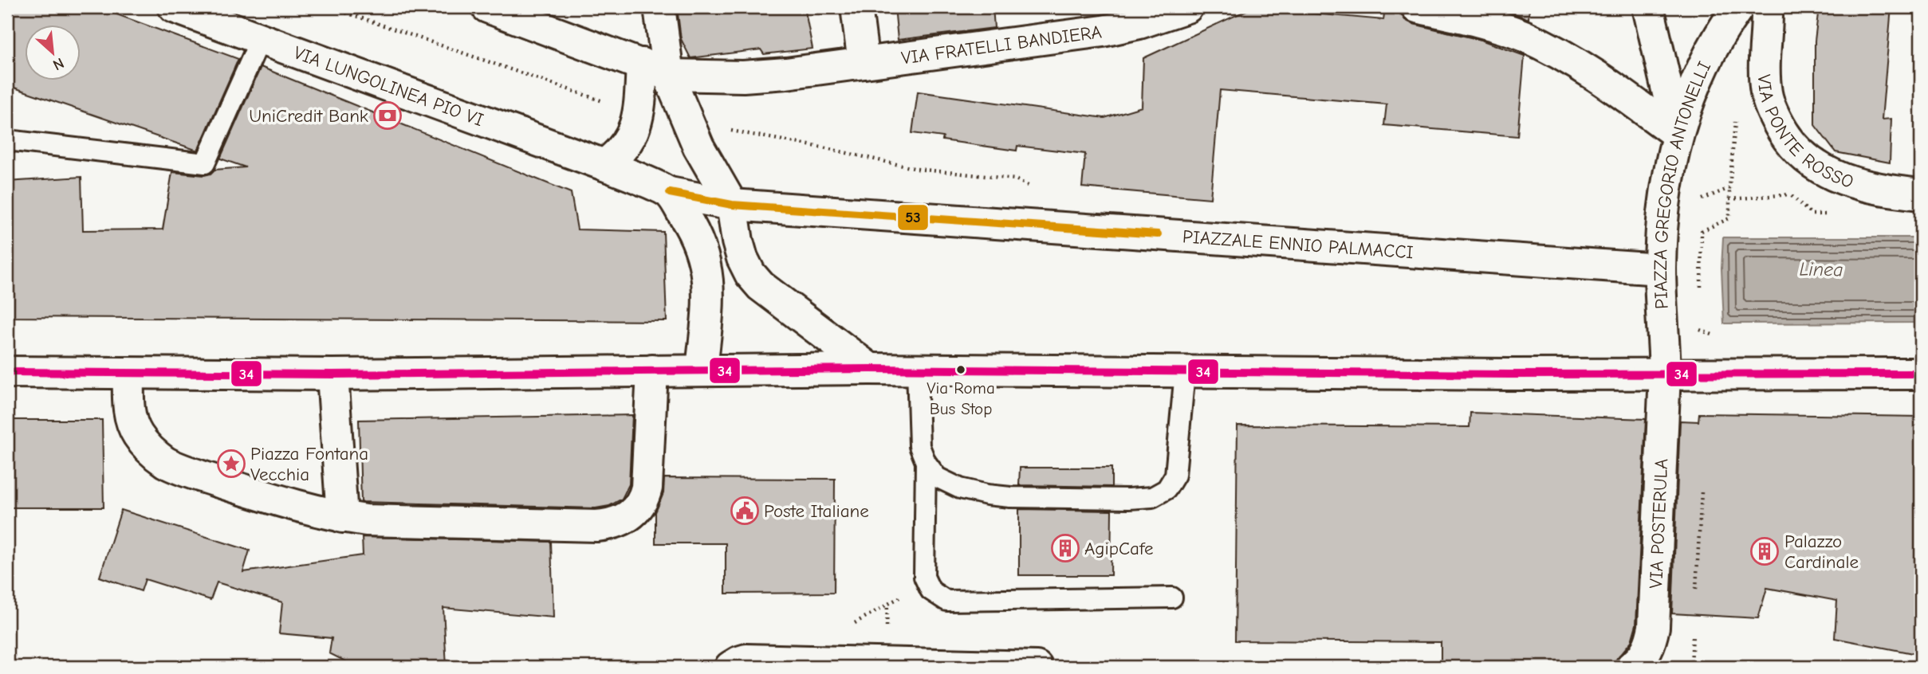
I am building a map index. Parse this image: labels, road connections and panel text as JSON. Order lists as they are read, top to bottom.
{
  "streets": {
    "street": [
      "VIA FRATELLI BANDIERA",
      "VIA LUNGOLINEA PIO VI",
      "VIA PONTE ROSSO",
      "PIAZZA GREGORIO ANTONELLI",
      "PIAZZALE ENNIO PALMACCI",
      "VIA POSTERULA"
    ]
  },
  "crossings": [
    ["VIA LUNGOLINEA PIO VI", "PIAZZALE ENNIO PALMACCI"],
    ["PIAZZA GREGORIO ANTONELLI", "PIAZZALE ENNIO PALMACCI"],
    ["PIAZZA GREGORIO ANTONELLI", "VIA POSTERULA"]
  ],
  "water": ["Linea"],
  "places": {
    "bank": ["UniCredit Bank"],
    "other": ["Via Roma Bus Stop"],
    "place": ["Piazza Fontana Vecchia"],
    "public building": ["Poste Italiane"],
    "building": ["AgipCafe", "Palazzo Cardinale"]
  },
  "lines": ["transit line 53", "transit line 34"],
  "north": "bottom right"
}
